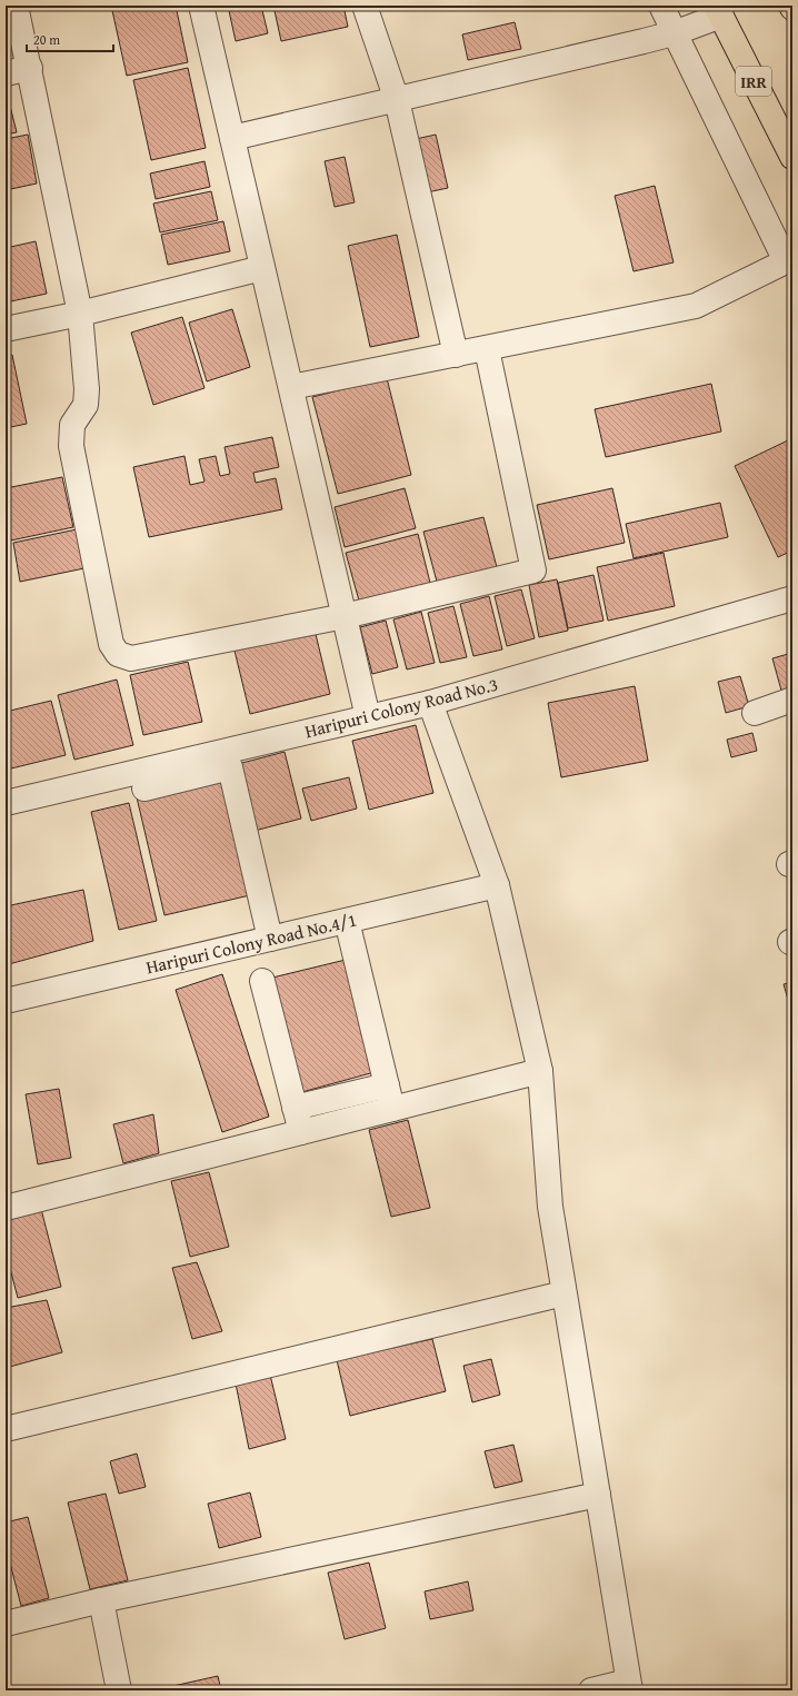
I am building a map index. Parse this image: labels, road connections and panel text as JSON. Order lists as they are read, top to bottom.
{
  "streets": {
    "highway": ["IRR"],
    "street": ["Haripuri Colony Road No.3", "Haripuri Colony Road No.4/1"]
  },
  "scale_bar": "20 m"
}
